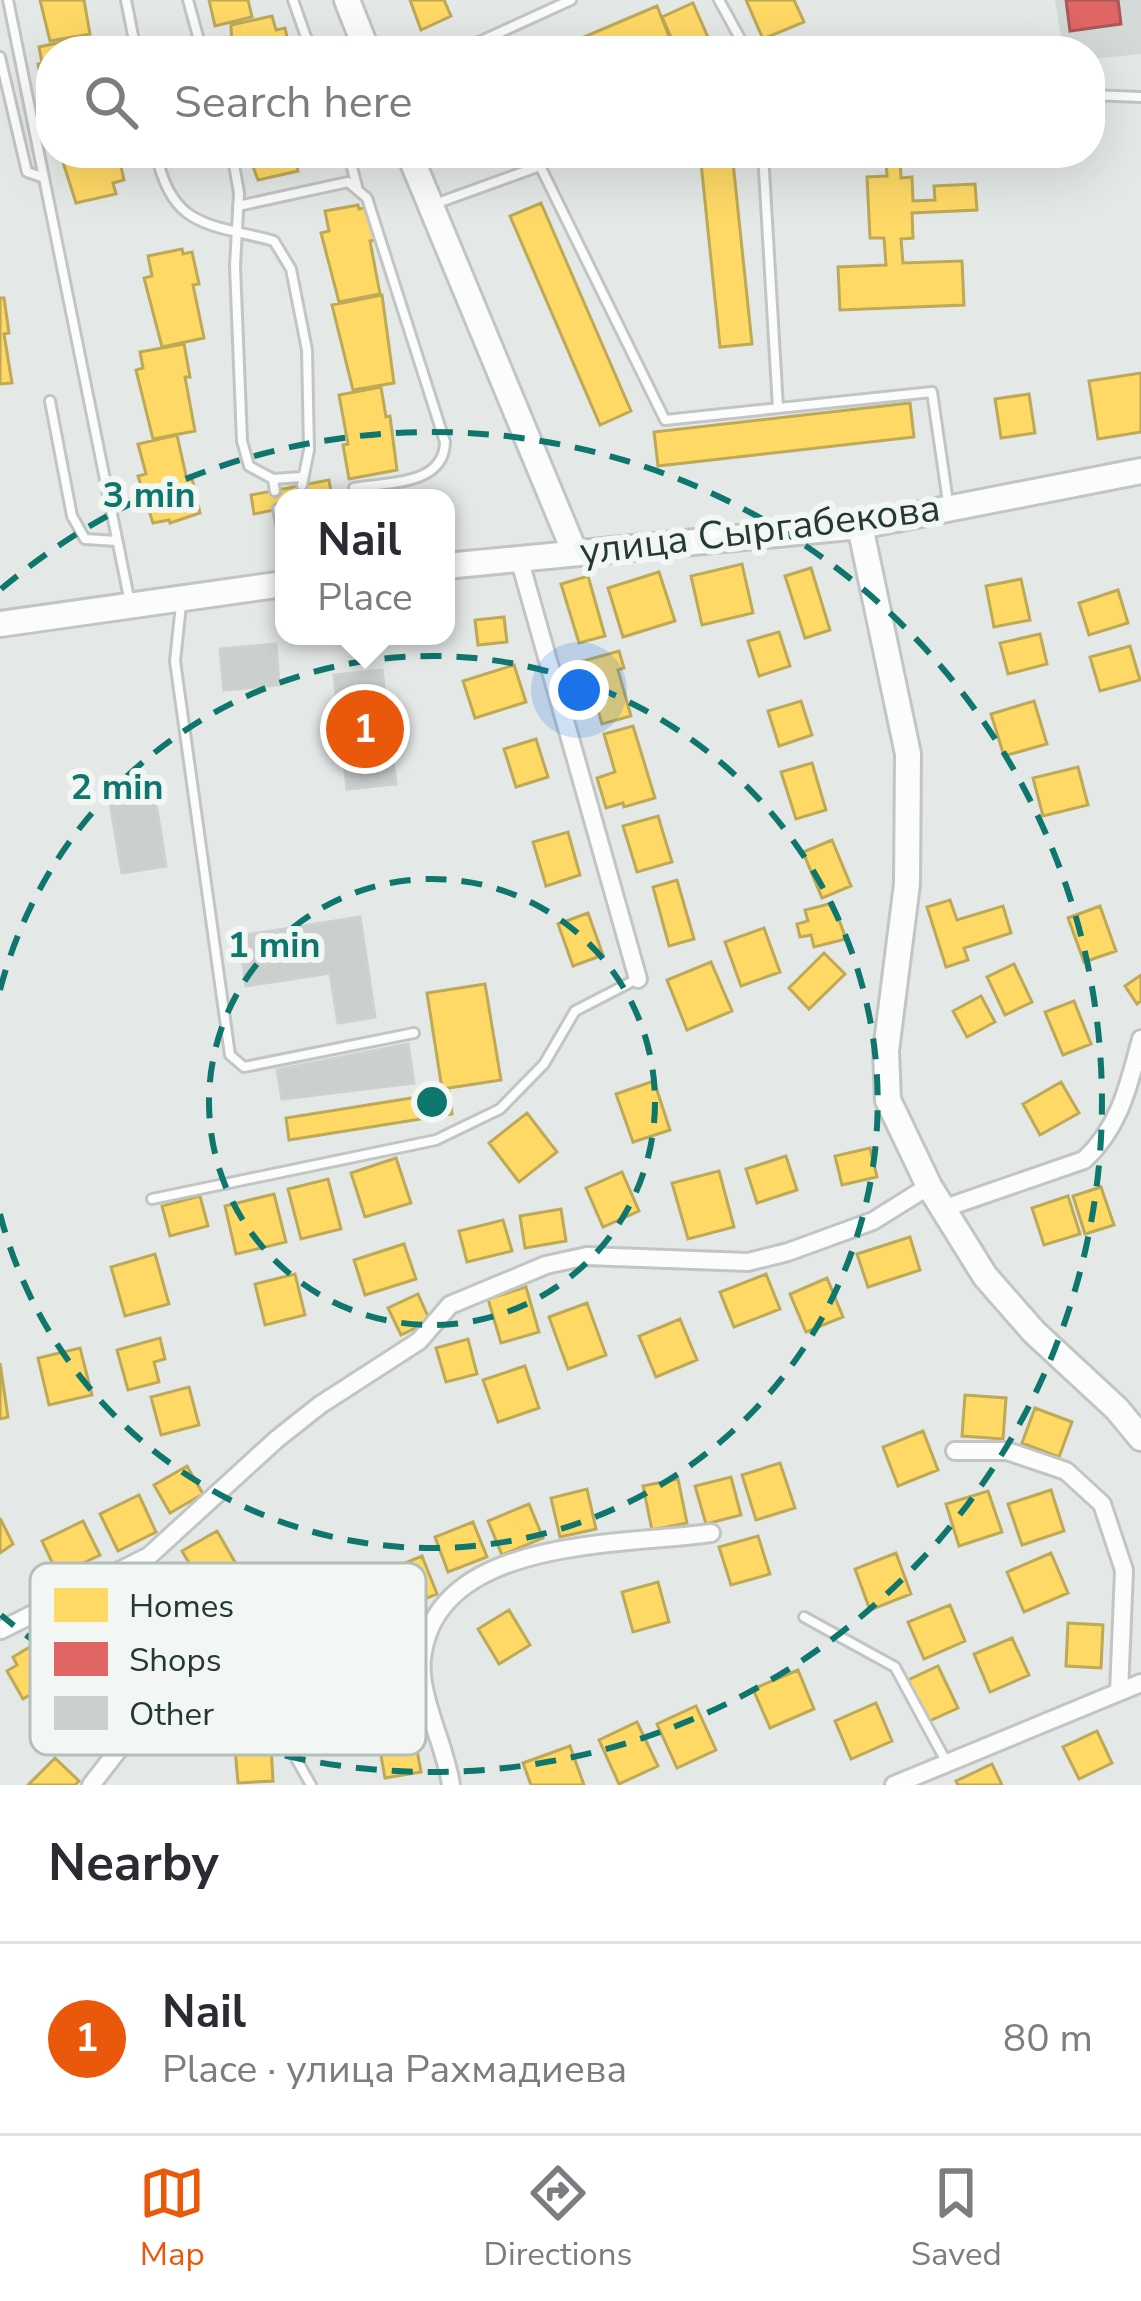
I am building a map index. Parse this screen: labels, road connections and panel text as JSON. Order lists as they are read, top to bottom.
{
  "streets": {
    "street": ["улица Сыргабекова"]
  },
  "legend": ["Homes", "Shops", "Other"],
  "page": {
    "search": "Search here",
    "popup": ["Nail", "Place"],
    "pins": "1",
    "heading": "Nearby",
    "list": [
      {
        "mark": "1",
        "name": "Nail",
        "note": "Place · улица Рахмадиева",
        "value": "80 m"
      }
    ],
    "nav": ["Map", "Directions", "Saved"]
  },
  "rings": ["3 min", "2 min", "1 min"]
}
